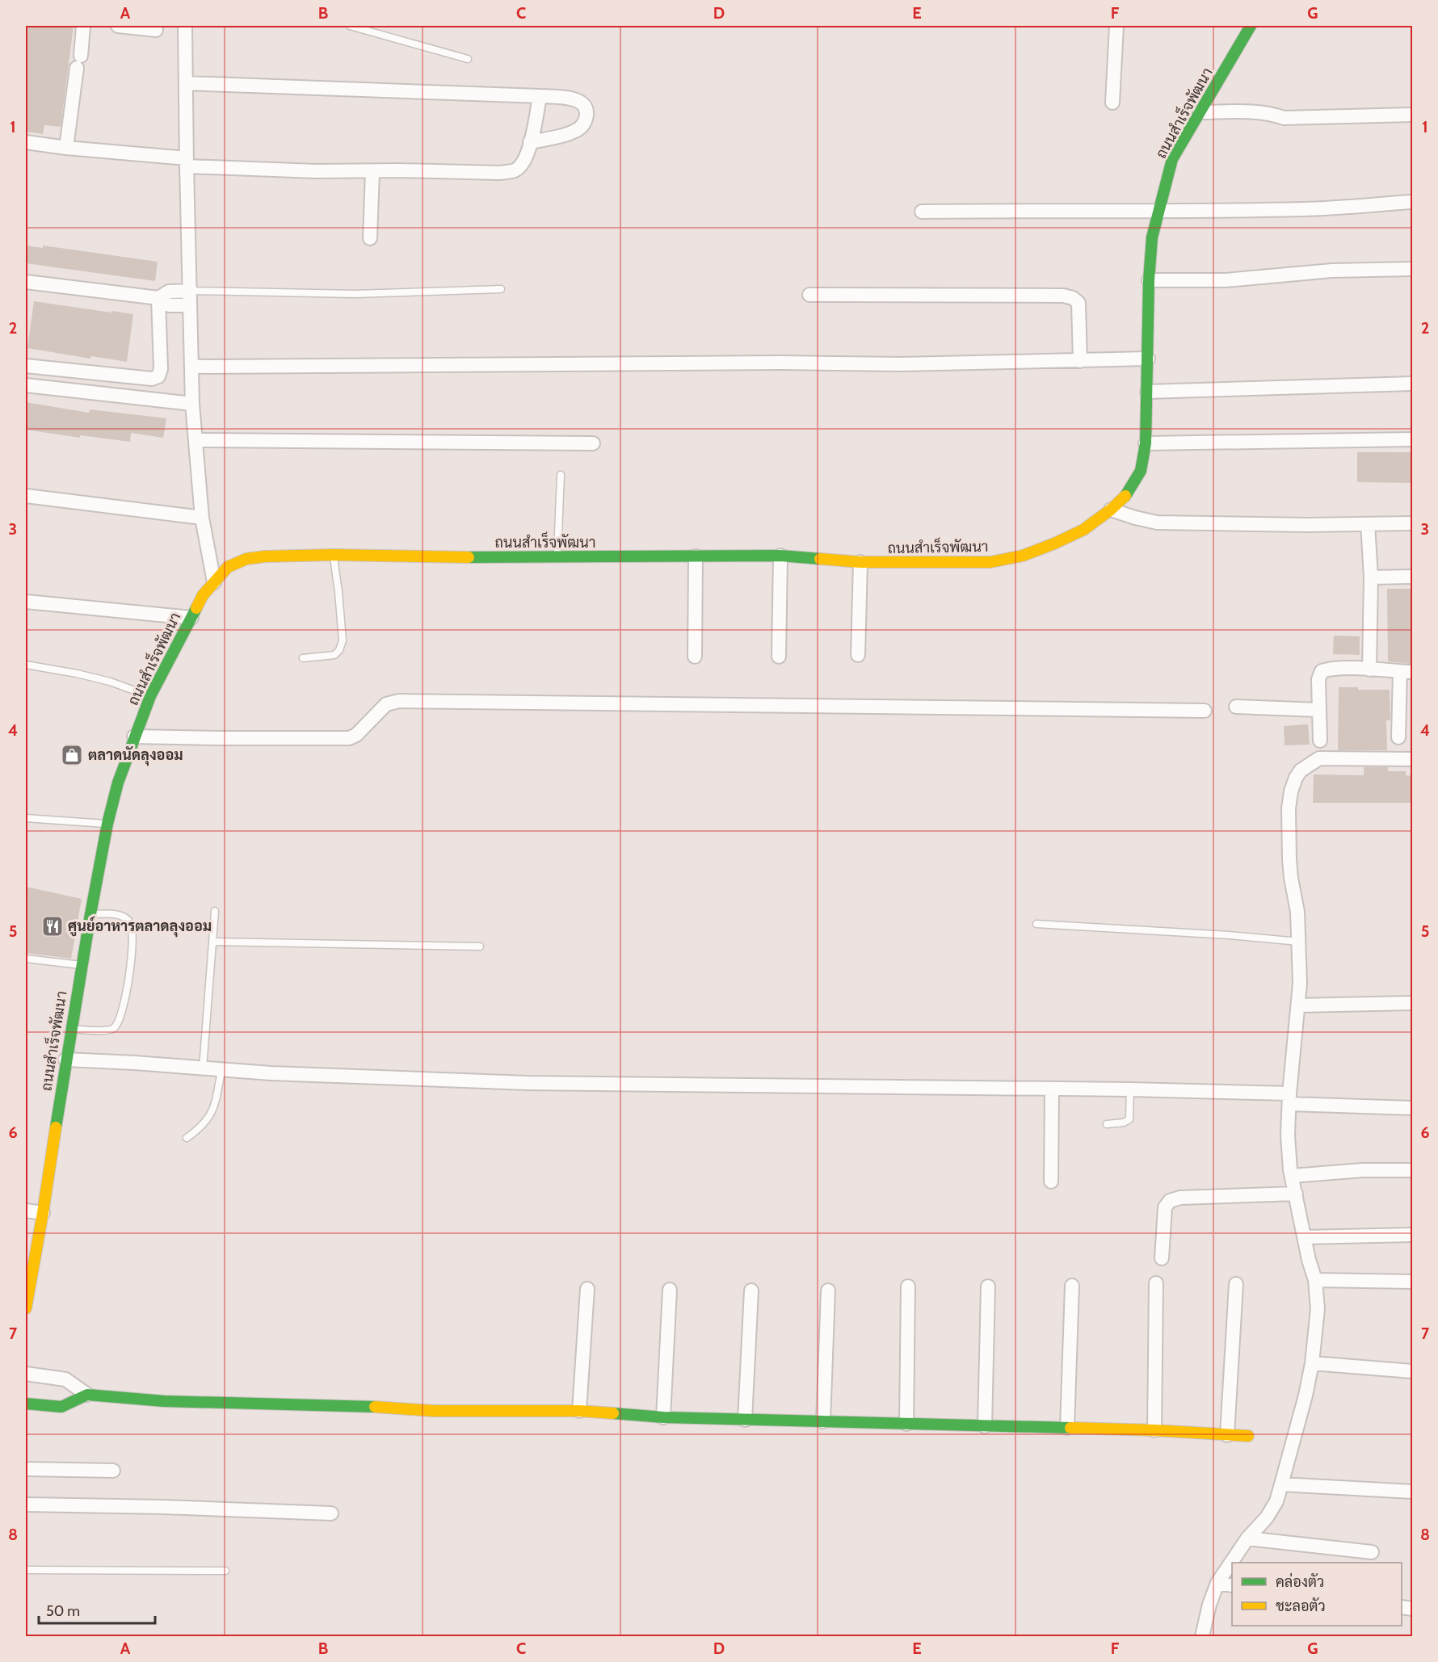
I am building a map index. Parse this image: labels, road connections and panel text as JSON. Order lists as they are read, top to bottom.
{
  "streets": {
    "street": ["ถนนสำเร็จพัฒนา"]
  },
  "places": {
    "shop": ["ตลาดนัดลุงออม"],
    "restaurant": ["ศูนย์อาหารตลาดลุงออม"]
  },
  "legend": ["คล่องตัว", "ชะลอตัว"],
  "scale_bar": "50 m",
  "grid": {
    "columns": [
      "A",
      "B",
      "C",
      "D",
      "E",
      "F",
      "G"
    ],
    "rows": [
      "1",
      "2",
      "3",
      "4",
      "5",
      "6",
      "7",
      "8"
    ]
  }
}
